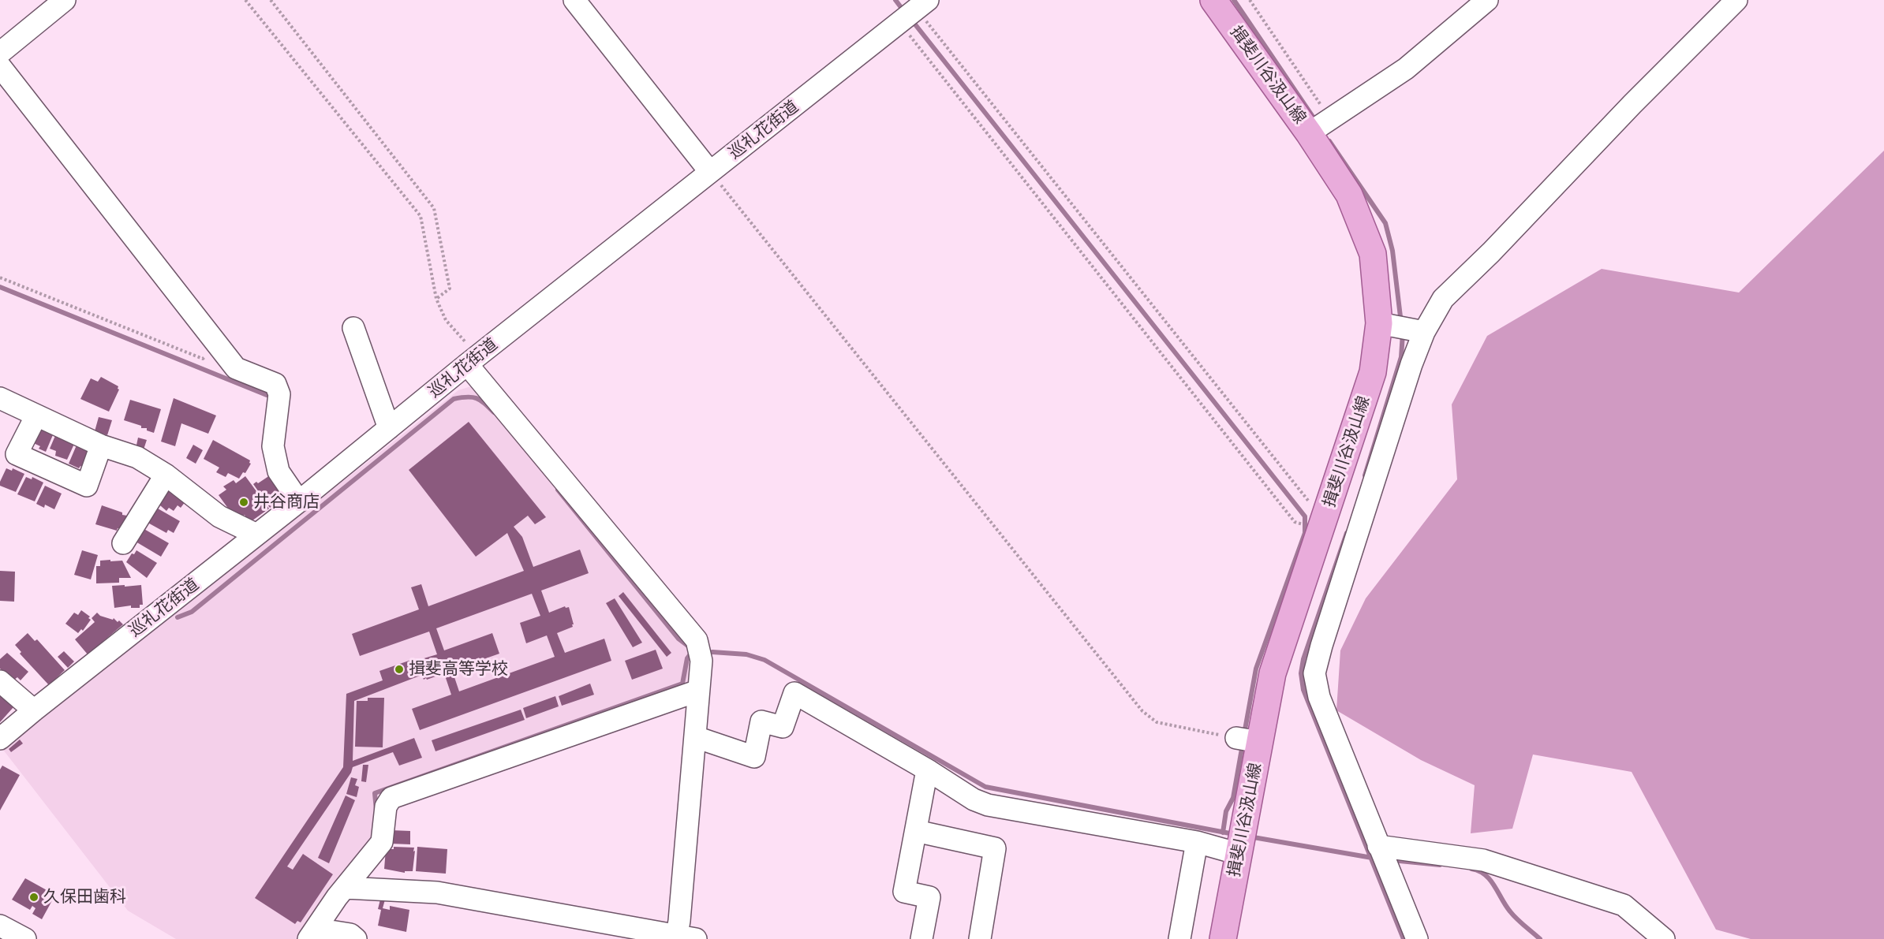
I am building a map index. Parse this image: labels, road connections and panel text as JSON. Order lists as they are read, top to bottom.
{
  "streets": {
    "main road": ["揖斐川谷汲山線"],
    "street": ["巡礼花街道"]
  },
  "places": ["井谷商店", "揖斐高等学校", "久保田歯科"]
}
